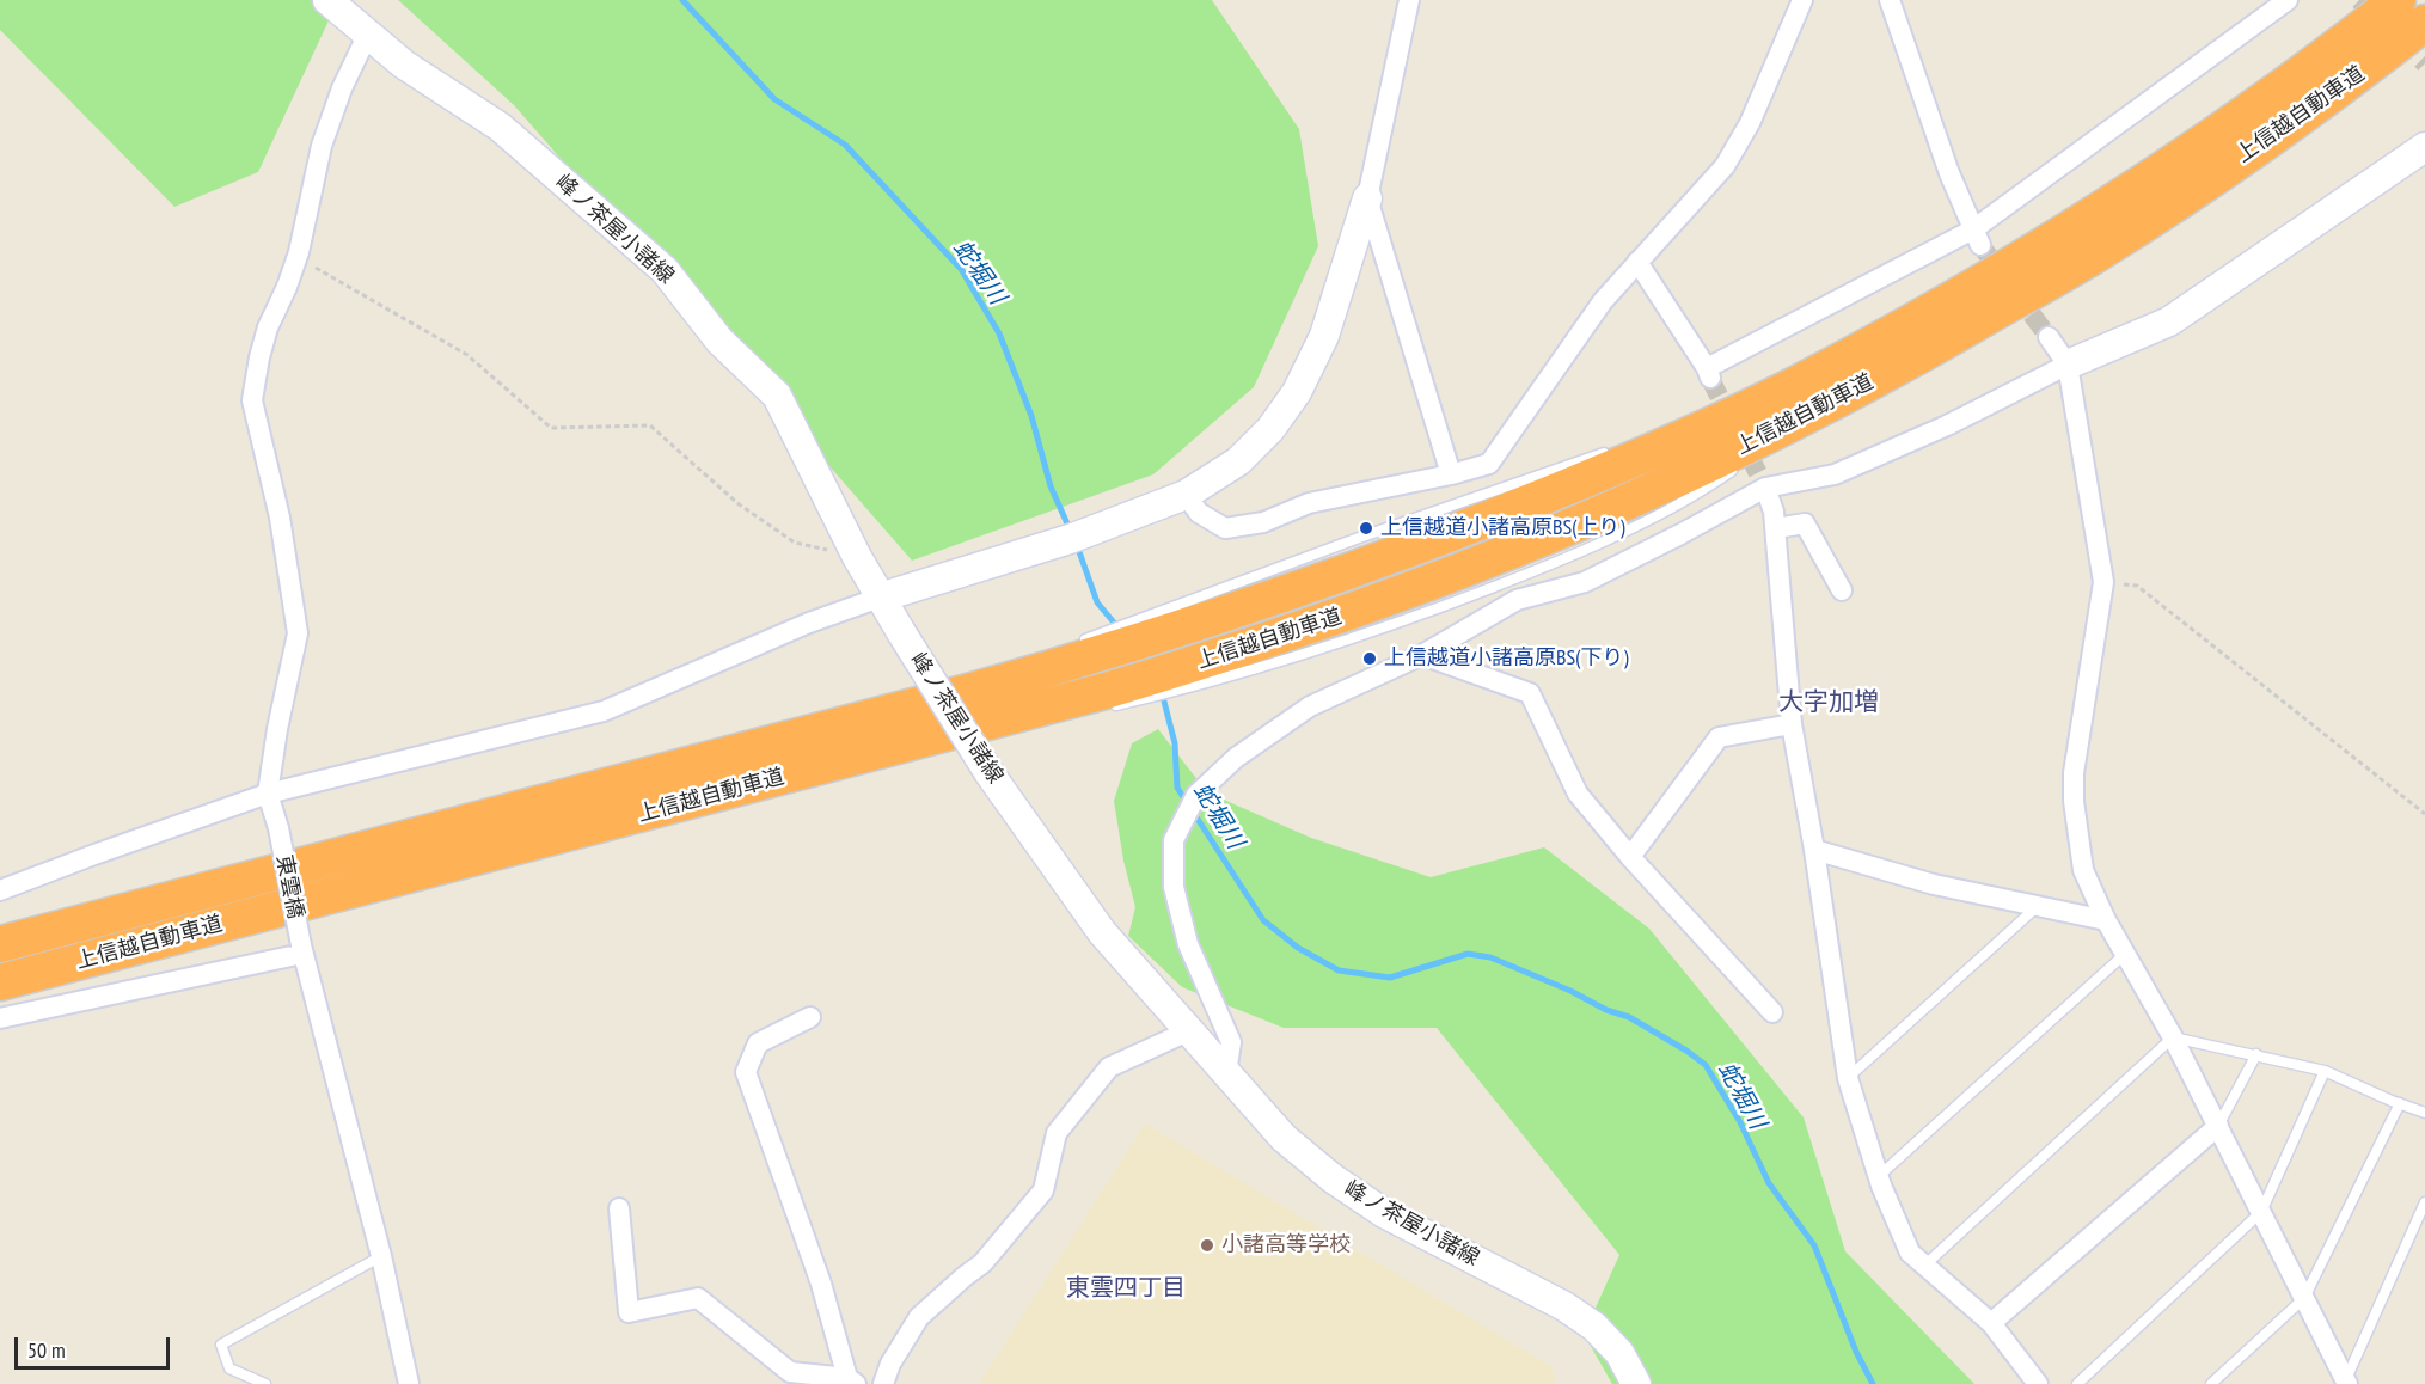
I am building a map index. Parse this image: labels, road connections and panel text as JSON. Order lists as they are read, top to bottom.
{
  "streets": {
    "highway": ["上信越自動車道"],
    "main road": ["峰ノ茶屋小諸線"],
    "street": ["東雲橋"]
  },
  "districts": ["大字加増", "東雲四丁目"],
  "water": ["蛇堀川"],
  "places": ["上信越道小諸高原BS(上り)", "上信越道小諸高原BS(下り)", "小諸高等学校"],
  "scale_bar": "50 m"
}
